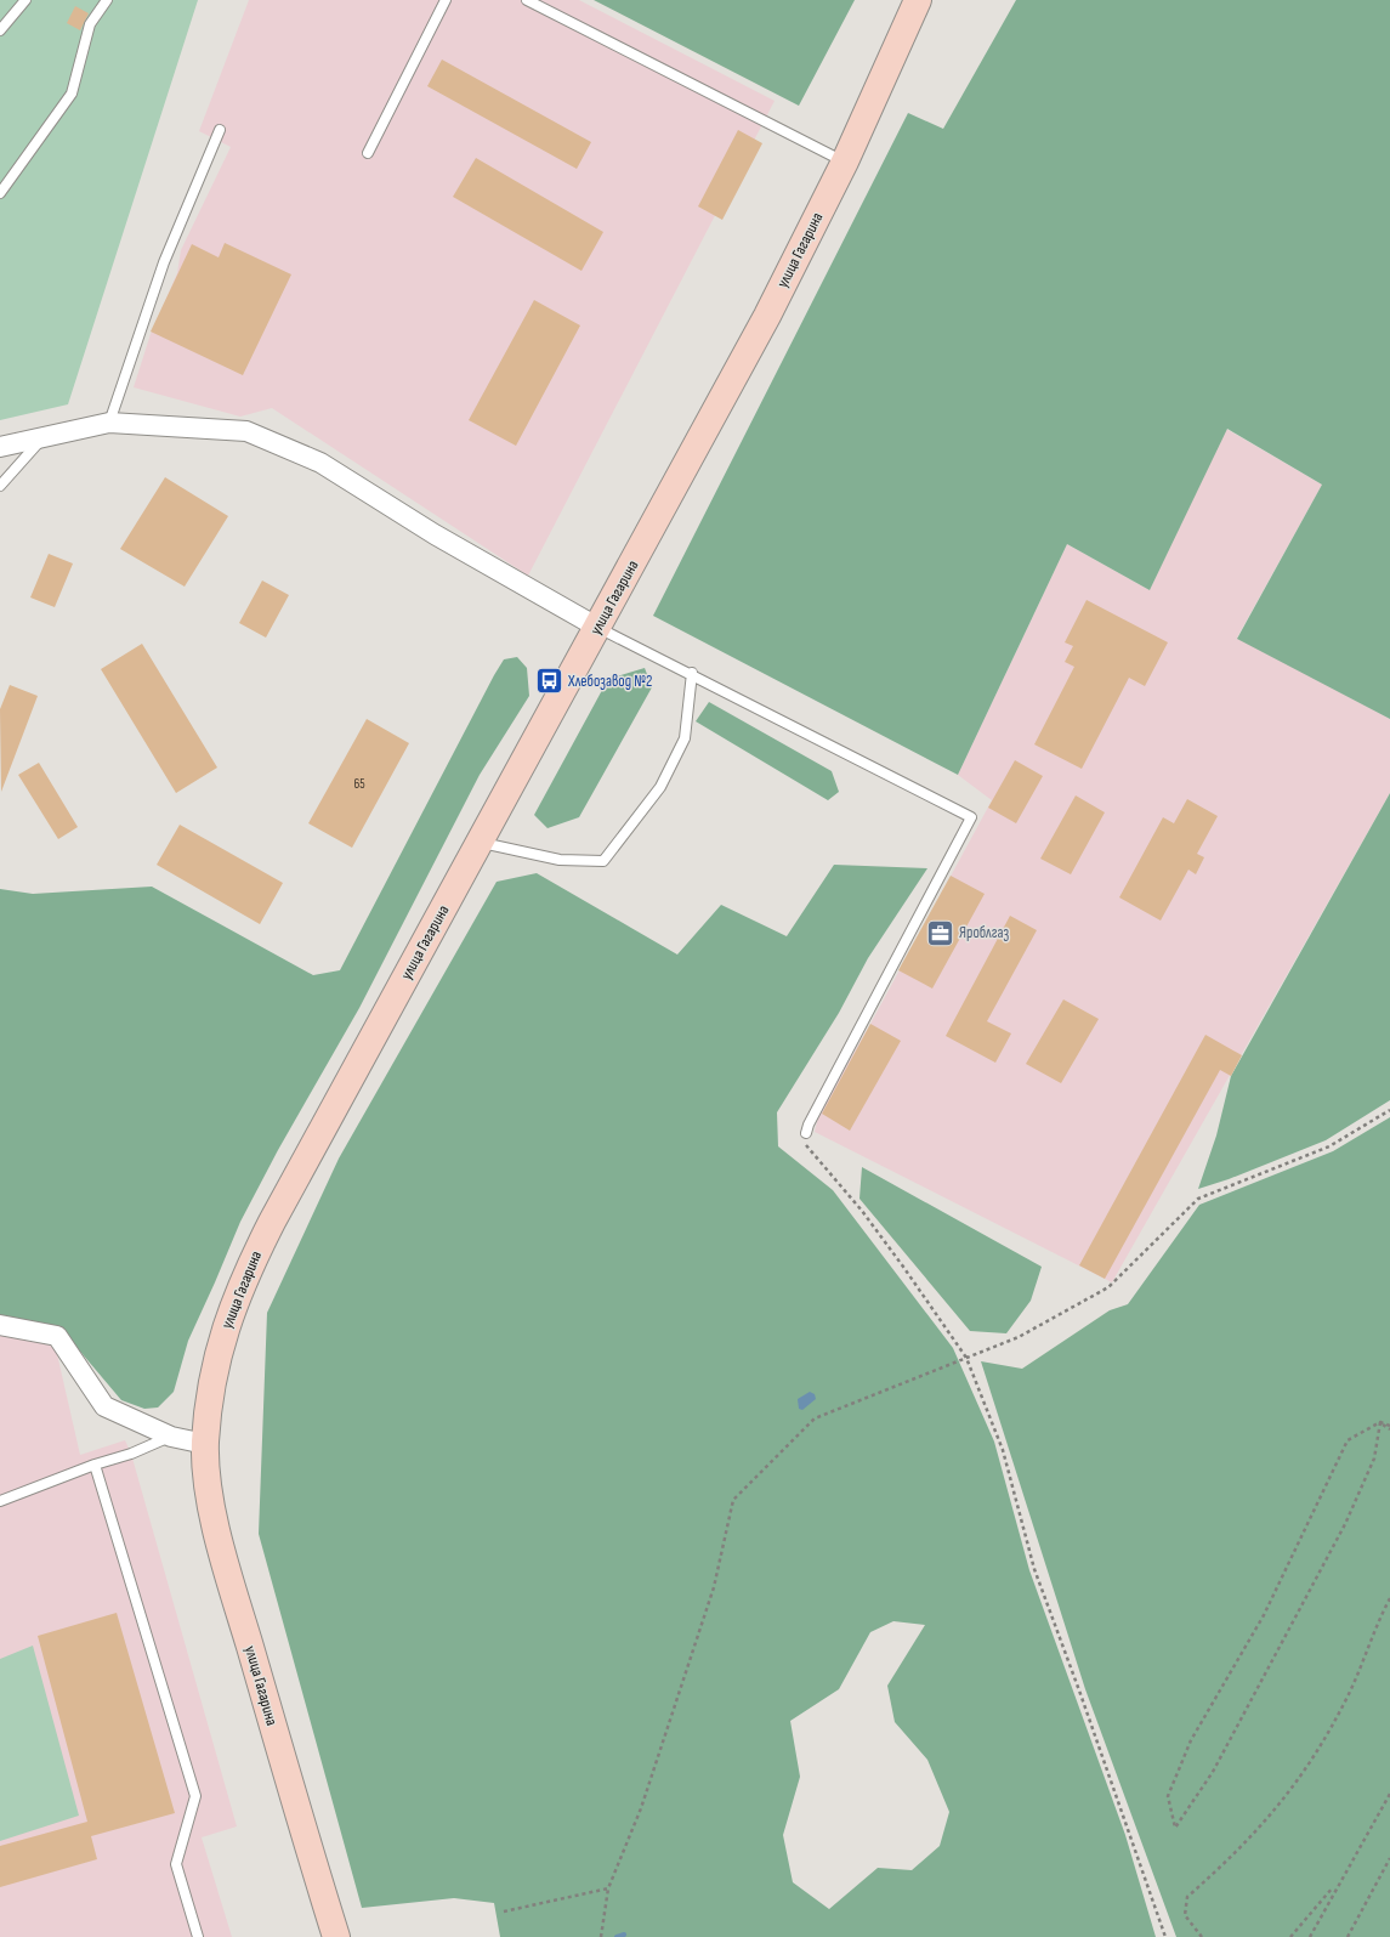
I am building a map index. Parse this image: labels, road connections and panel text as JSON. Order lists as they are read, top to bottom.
{
  "streets": {
    "main road": ["улица Гагарина"]
  },
  "places": {
    "bus stop": ["Хлебозавод №2"],
    "office": ["Яроблгаз"]
  },
  "house_numbers": ["65"]
}
